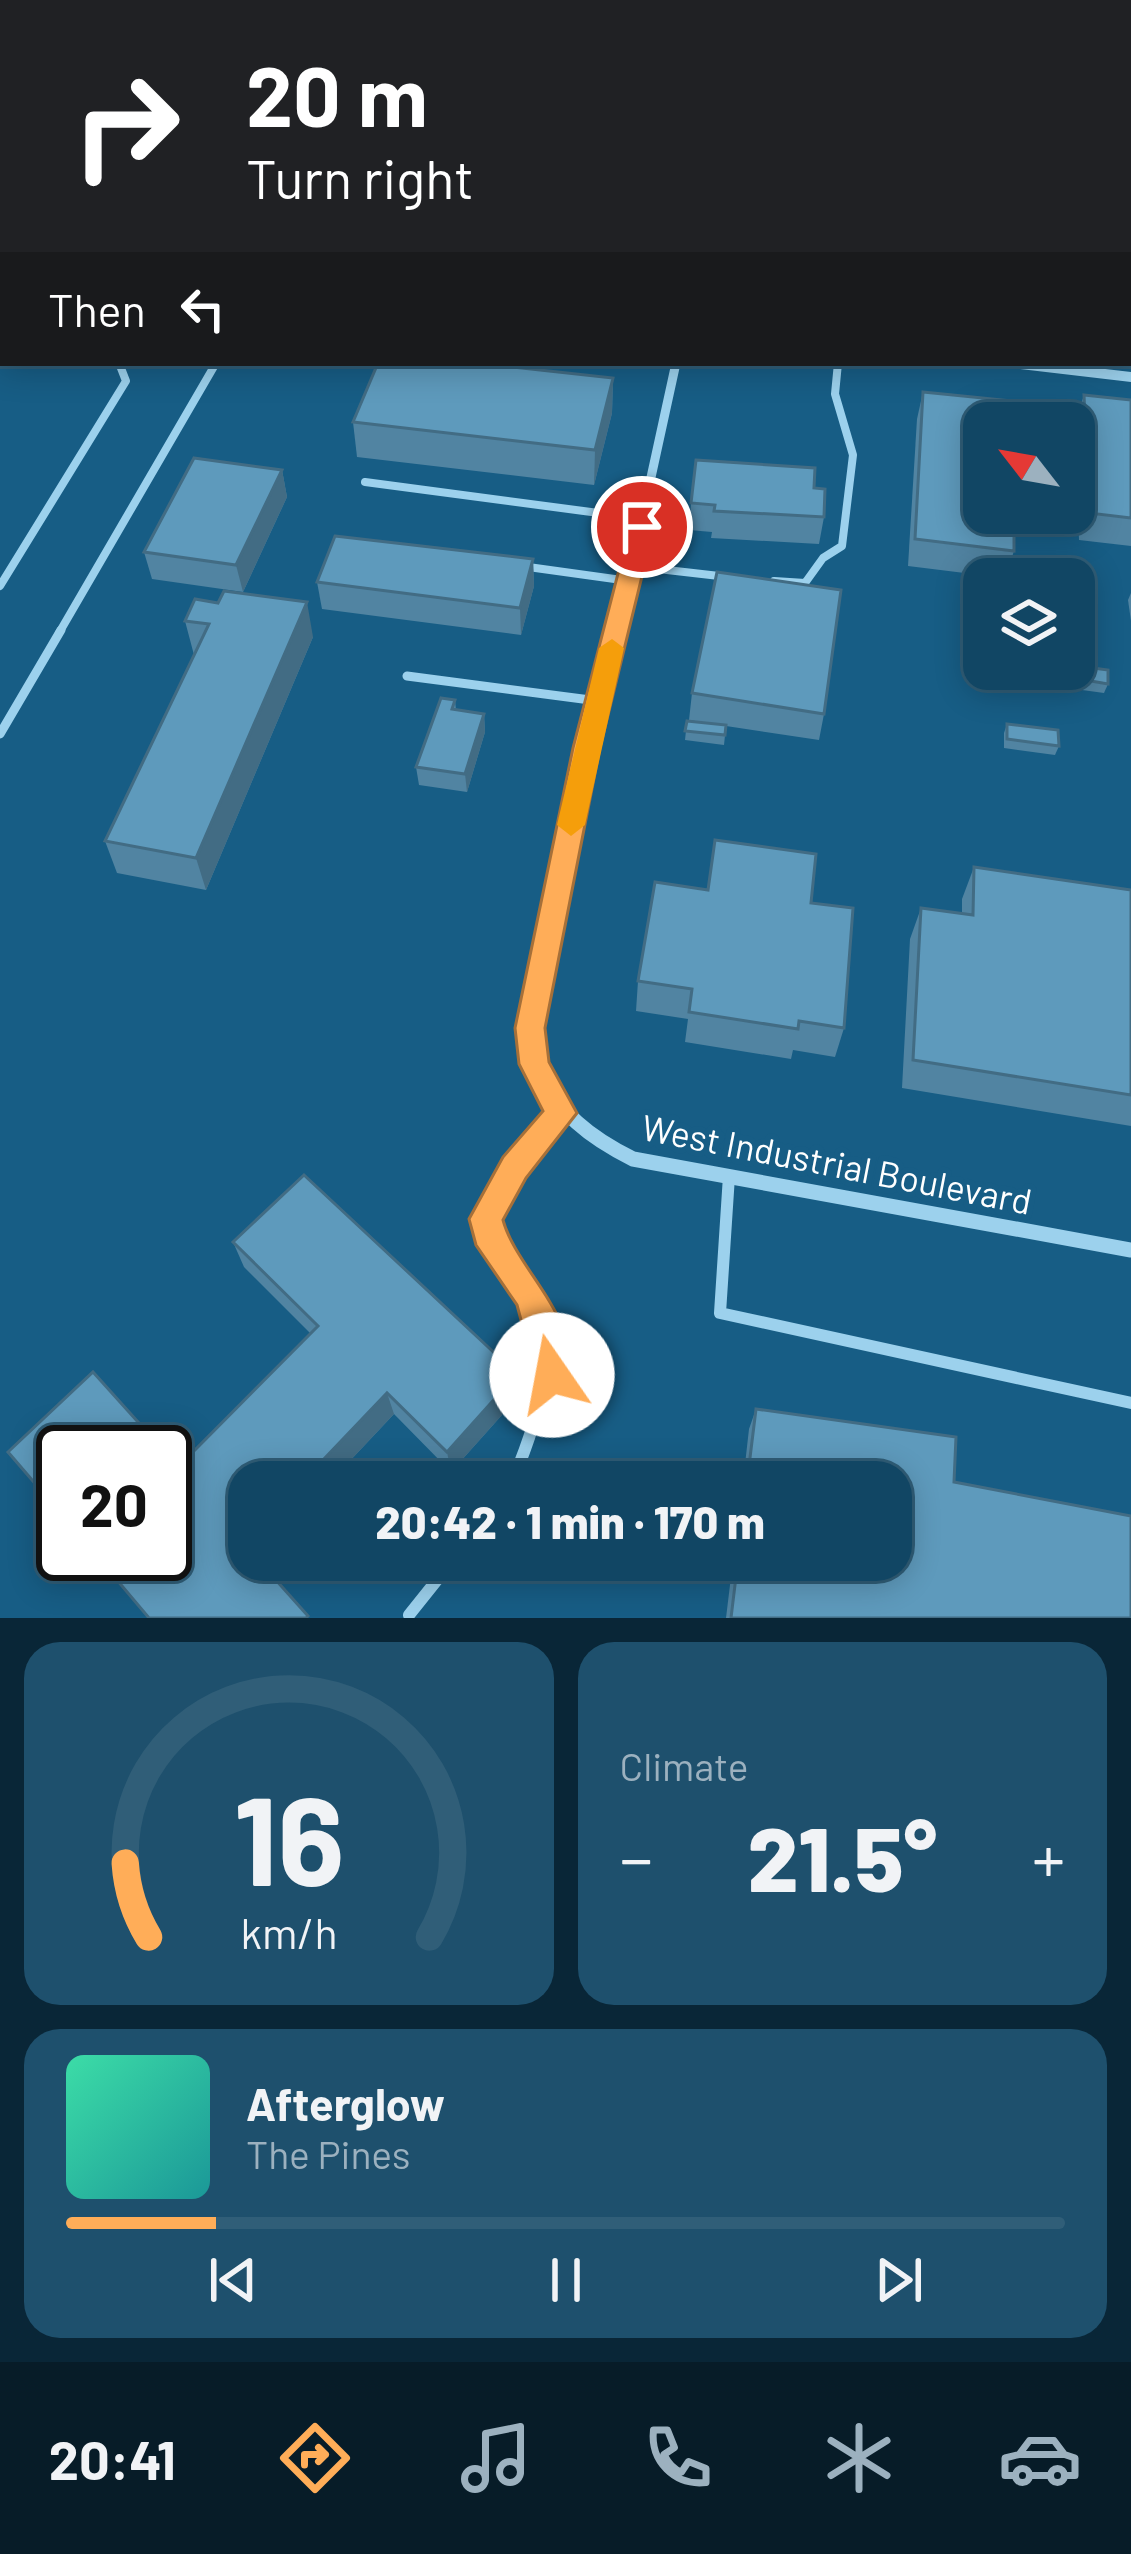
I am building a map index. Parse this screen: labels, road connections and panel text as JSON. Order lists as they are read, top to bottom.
{
  "streets": {
    "street": ["West Industrial Boulevard"]
  },
  "north": "top left",
  "page": {
    "turn": ["20 m", "Turn right"],
    "then": "Then",
    "limit": "20",
    "trip": "20:42 · 1 min · 170 m",
    "tile": "Climate",
    "heat": ["−", "21.5°", "+"],
    "song": ["Afterglow", "The Pines"],
    "tabs": "20:41",
    "gauge": ["16", "km/h"]
  }
}
